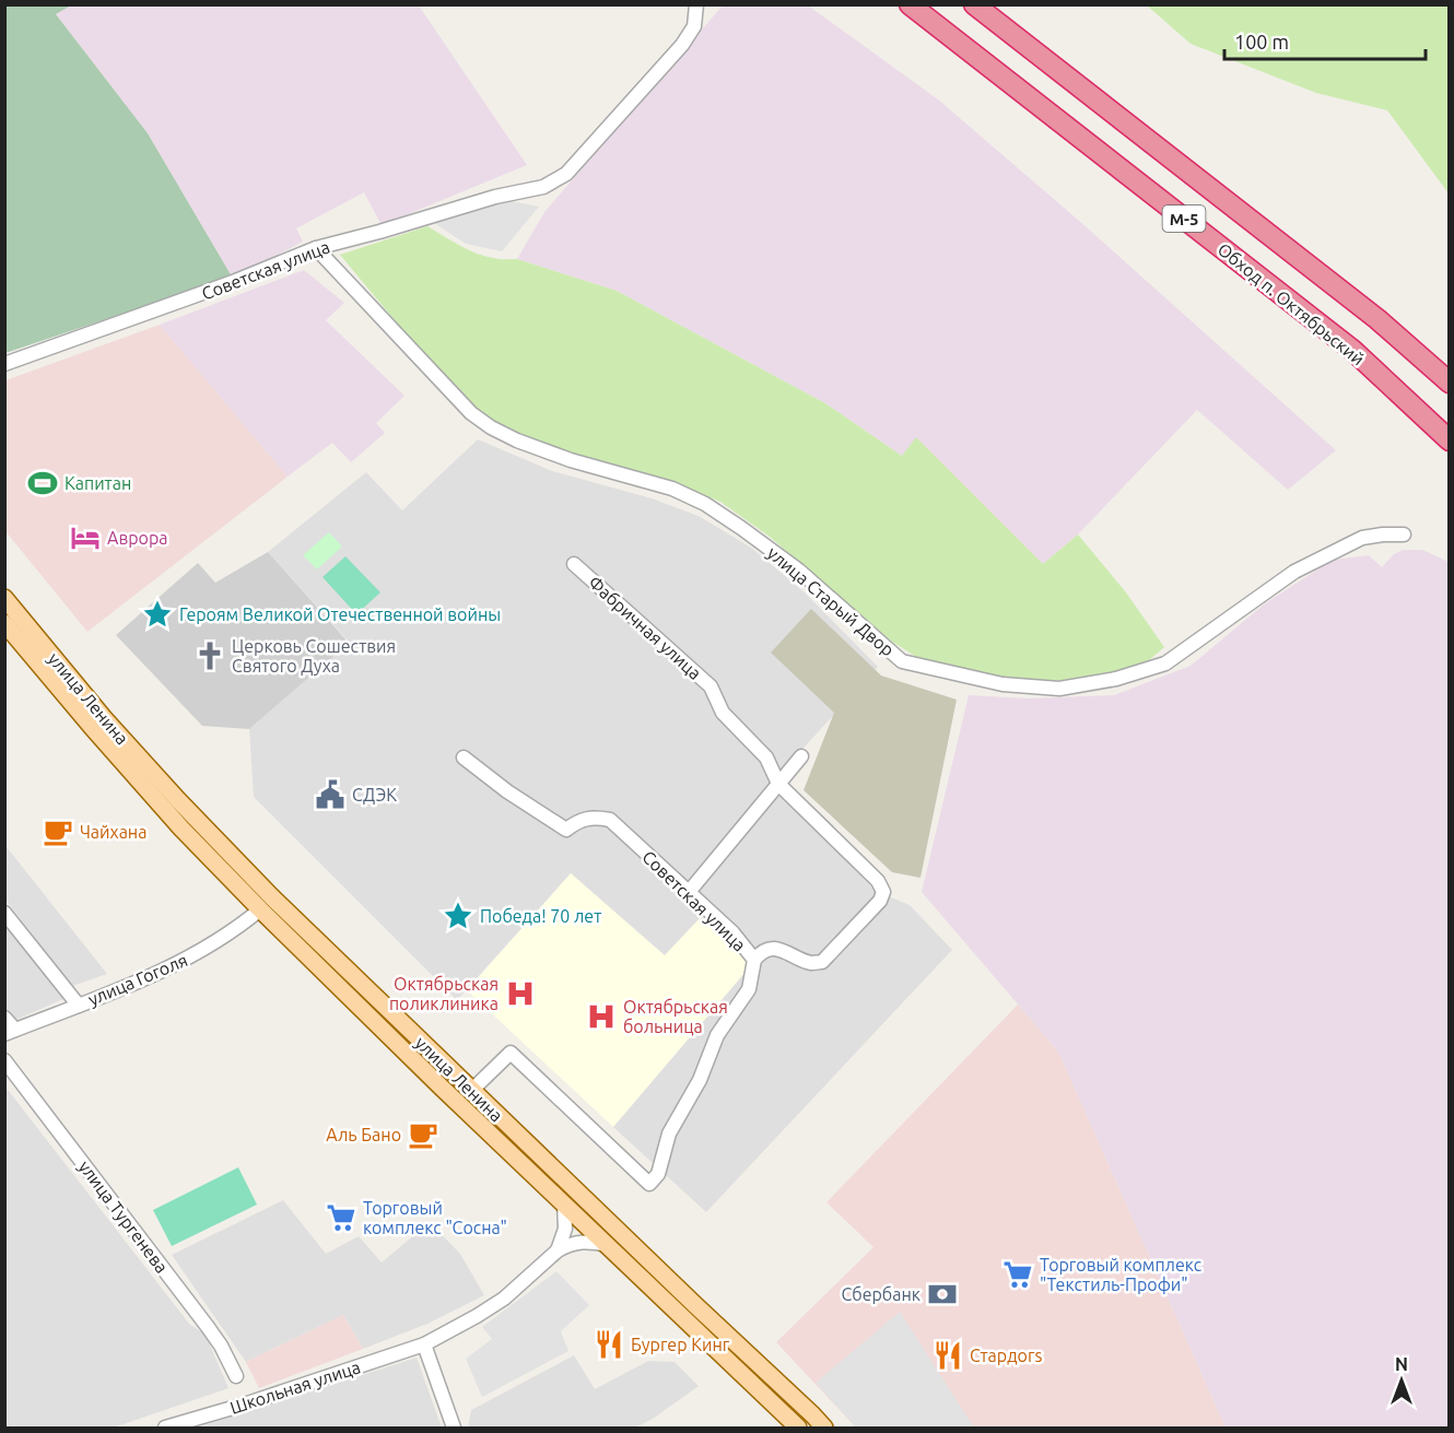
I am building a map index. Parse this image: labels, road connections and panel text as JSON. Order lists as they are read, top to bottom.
{
  "streets": {
    "highway": ["М-5", "Обход п. Октябрьский"],
    "main road": ["улица Ленина"],
    "street": [
      "Советская улица",
      "улица Старый Двор",
      "Фабричная улица",
      "улица Гоголя",
      "улица Тургенева",
      "Школьная улица"
    ]
  },
  "crossings": [
    ["Советская улица", "улица Старый Двор"],
    ["Советская улица", "Фабричная улица"],
    ["Советская улица", "улица Ленина"],
    ["улица Ленина", "улица Гоголя"],
    ["улица Ленина", "Школьная улица"]
  ],
  "places": {
    "sports": ["Капитан"],
    "hotel": ["Аврора"],
    "place": ["Героям Великой Отечественной войны", "Победа! 70 лет"],
    "church": ["Церковь Сошествия Святого Духа"],
    "public building": ["СДЭК"],
    "cafe": ["Чайхана", "Аль Бано"],
    "hospital": ["Октябрьская поликлиника", "Октябрьская больница"],
    "supermarket": ["Торговый комплекс \"Сосна\"", "Торговый комплекс \"Текстиль-Профи\""],
    "bank": ["Сбербанк"],
    "restaurant": ["Бургер Кинг", "Стардогs"]
  },
  "scale_bar": "100 m",
  "north": "top"
}
